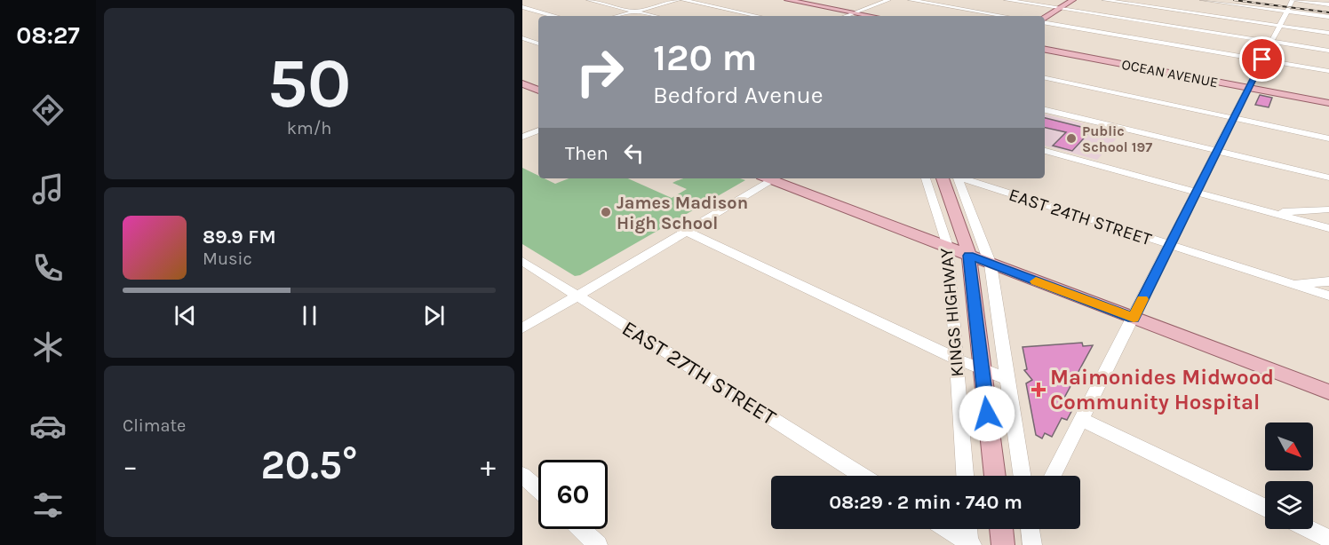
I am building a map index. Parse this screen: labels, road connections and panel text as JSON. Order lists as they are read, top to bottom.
{
  "streets": {
    "main road": ["OCEAN AVENUE", "KINGS HIGHWAY"],
    "street": ["EAST 24TH STREET", "EAST 27TH STREET"]
  },
  "places": {
    "other": ["Public School 197", "James Madison High School"],
    "health": ["Maimonides Midwood Community Hospital"]
  },
  "north": "bottom right",
  "page": {
    "tabs": "08:27",
    "tile": [
      ["50", "km/h"],
      "Climate"
    ],
    "turn": ["120 m", "Bedford Avenue"],
    "then": "Then",
    "song": ["89.9 FM", "Music"],
    "heat": ["−", "20.5°", "+"],
    "limit": "60",
    "trip": "08:29 · 2 min · 740 m"
  }
}
